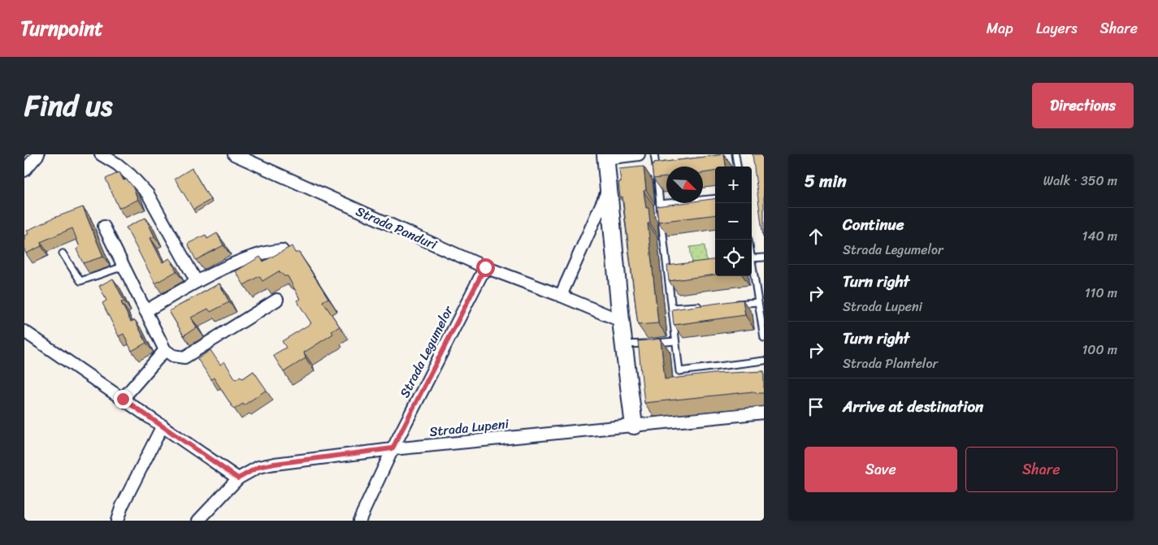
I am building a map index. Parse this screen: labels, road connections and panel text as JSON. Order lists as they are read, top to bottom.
{
  "streets": {
    "street": ["Strada Panduri", "Strada Legumelor", "Strada Lupeni"]
  },
  "crossings": [
    ["Strada Panduri", "Strada Legumelor"],
    ["Strada Legumelor", "Strada Lupeni"]
  ],
  "north": "bottom right",
  "page": {
    "header": "Turnpoint",
    "nav": ["Map", "Layers", "Share"],
    "title": "Find us",
    "buttons": [
      "Directions",
      ["Save", "Share"]
    ],
    "heading": ["5 min", "Walk · 350 m"],
    "map_buttons": ["+", "−"],
    "list": [
      ["Continue", "Strada Legumelor", "140 m"],
      ["Turn right", "Strada Lupeni", "110 m"],
      ["Turn right", "Strada Plantelor", "100 m"],
      "Arrive at destination"
    ]
  }
}
